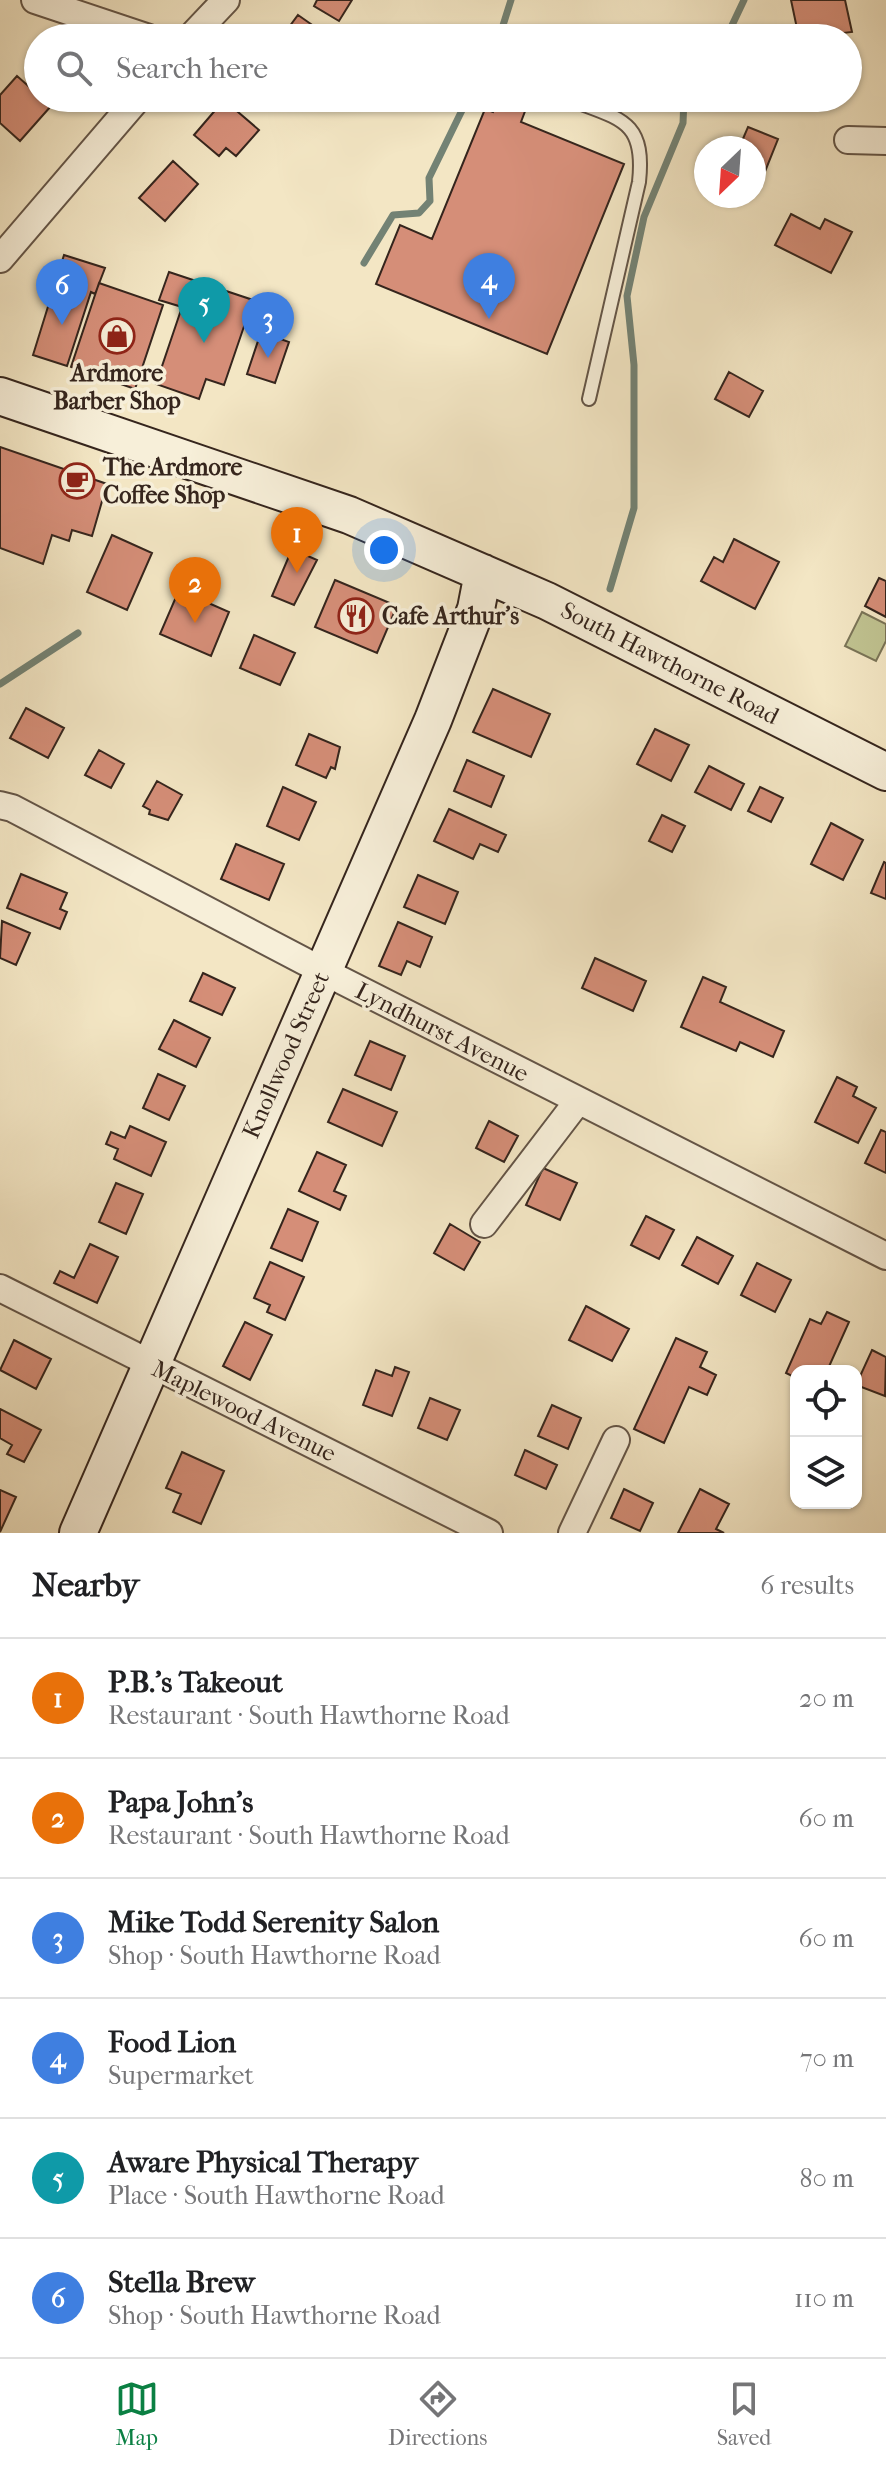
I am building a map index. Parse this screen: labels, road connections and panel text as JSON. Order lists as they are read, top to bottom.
{
  "streets": {
    "main road": ["South Hawthorne Road", "Knollwood Street"],
    "street": ["Lyndhurst Avenue", "Maplewood Avenue"]
  },
  "crossings": [
    ["South Hawthorne Road", "Knollwood Street"],
    ["Lyndhurst Avenue", "Knollwood Street"],
    ["Knollwood Street", "Maplewood Avenue"]
  ],
  "places": {
    "shop": ["Ardmore Barber Shop"],
    "cafe": ["The Ardmore Coffee Shop"],
    "restaurant": ["Cafe Arthur's"]
  },
  "north": "bottom left",
  "page": {
    "search": "Search here",
    "pins": [
      "4",
      "6",
      "5",
      "3",
      "1",
      "2"
    ],
    "heading": ["Nearby", "6 results"],
    "list": [
      {
        "mark": "1",
        "name": "P.B.'s Takeout",
        "note": "Restaurant · South Hawthorne Road",
        "value": "20 m"
      },
      {
        "mark": "2",
        "name": "Papa John's",
        "note": "Restaurant · South Hawthorne Road",
        "value": "60 m"
      },
      {
        "mark": "3",
        "name": "Mike Todd Serenity Salon",
        "note": "Shop · South Hawthorne Road",
        "value": "60 m"
      },
      {
        "mark": "4",
        "name": "Food Lion",
        "note": "Supermarket",
        "value": "70 m"
      },
      {
        "mark": "5",
        "name": "Aware Physical Therapy",
        "note": "Place · South Hawthorne Road",
        "value": "80 m"
      },
      {
        "mark": "6",
        "name": "Stella Brew",
        "note": "Shop · South Hawthorne Road",
        "value": "110 m"
      }
    ],
    "nav": ["Map", "Directions", "Saved"]
  }
}
